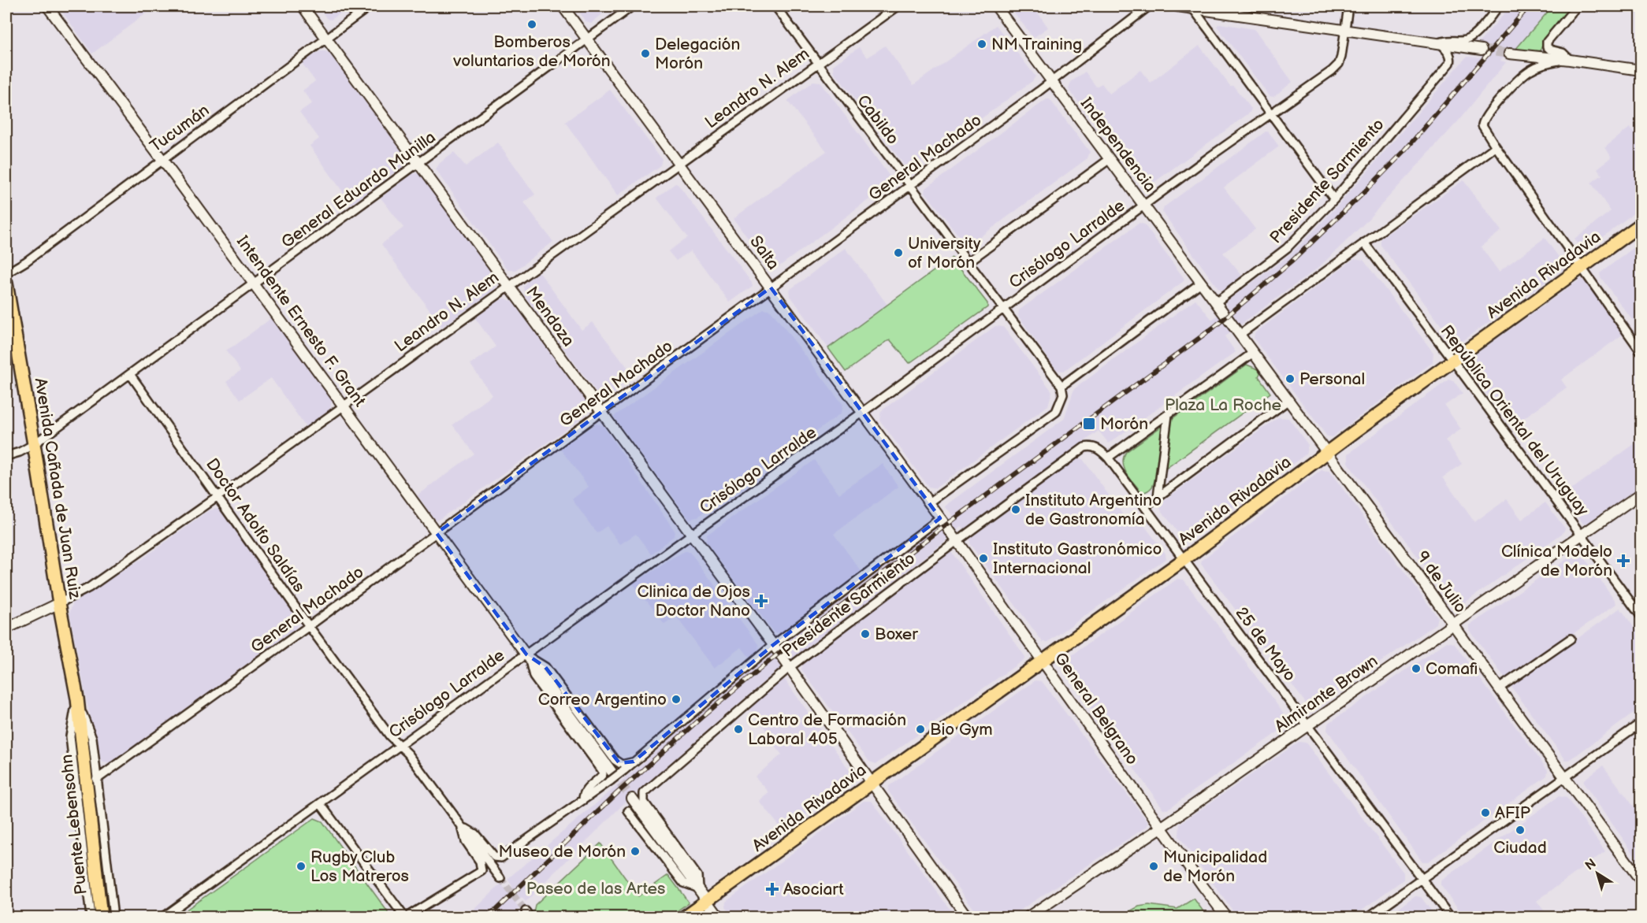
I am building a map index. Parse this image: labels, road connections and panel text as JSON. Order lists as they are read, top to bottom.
{
  "streets": {
    "main road": ["Avenida Rivadavia", "Avenida Cañada de Juan Ruiz", "Puente Lebensohn"],
    "street": [
      "Leandro N. Alem",
      "Cabildo",
      "Tucumán",
      "Independencia",
      "General Machado",
      "Presidente Sarmiento",
      "General Eduardo Munilla",
      "Crisólogo Larralde",
      "Salta",
      "Mendoza",
      "Intendente Ernesto F. Grant",
      "República Oriental del Uruguay",
      "Doctor Adolfo Saldías",
      "9 de Julio",
      "25 de Mayo",
      "Almirante Brown",
      "General Belgrano"
    ]
  },
  "crossings": [
    ["Leandro N. Alem", "Cabildo"],
    ["Leandro N. Alem", "Salta"],
    ["Leandro N. Alem", "Mendoza"],
    ["Leandro N. Alem", "Intendente Ernesto F. Grant"],
    ["Leandro N. Alem", "Avenida Cañada de Juan Ruiz"],
    ["Leandro N. Alem", "Doctor Adolfo Saldías"],
    ["Cabildo", "General Machado"],
    ["Cabildo", "Crisólogo Larralde"],
    ["Tucumán", "Mendoza"],
    ["Tucumán", "Intendente Ernesto F. Grant"],
    ["Independencia", "General Machado"],
    ["Independencia", "Presidente Sarmiento"],
    ["Independencia", "Crisólogo Larralde"],
    ["Independencia", "9 de Julio"],
    ["General Machado", "Salta"],
    ["General Machado", "Mendoza"],
    ["General Machado", "Intendente Ernesto F. Grant"],
    ["General Machado", "Avenida Cañada de Juan Ruiz"],
    ["General Machado", "Doctor Adolfo Saldías"],
    ["Presidente Sarmiento", "Salta"],
    ["Presidente Sarmiento", "Mendoza"],
    ["Presidente Sarmiento", "Intendente Ernesto F. Grant"],
    ["Presidente Sarmiento", "Doctor Adolfo Saldías"],
    ["Presidente Sarmiento", "9 de Julio"],
    ["Presidente Sarmiento", "25 de Mayo"],
    ["Presidente Sarmiento", "General Belgrano"],
    ["General Eduardo Munilla", "Salta"],
    ["General Eduardo Munilla", "Mendoza"],
    ["General Eduardo Munilla", "Intendente Ernesto F. Grant"],
    ["General Eduardo Munilla", "Avenida Cañada de Juan Ruiz"],
    ["General Eduardo Munilla", "Doctor Adolfo Saldías"],
    ["Crisólogo Larralde", "Salta"],
    ["Crisólogo Larralde", "Mendoza"],
    ["Crisólogo Larralde", "Intendente Ernesto F. Grant"],
    ["Crisólogo Larralde", "Doctor Adolfo Saldías"],
    ["Salta", "General Belgrano"],
    ["Avenida Rivadavia", "Mendoza"],
    ["Avenida Rivadavia", "República Oriental del Uruguay"],
    ["Avenida Rivadavia", "9 de Julio"],
    ["Avenida Rivadavia", "25 de Mayo"],
    ["Avenida Rivadavia", "General Belgrano"],
    ["República Oriental del Uruguay", "Almirante Brown"],
    ["Avenida Cañada de Juan Ruiz", "Puente Lebensohn"],
    ["9 de Julio", "Almirante Brown"],
    ["25 de Mayo", "Almirante Brown"],
    ["Almirante Brown", "General Belgrano"]
  ],
  "parks": ["Plaza La Roche", "Paseo de las Artes"],
  "places": {
    "other": [
      "Bomberos voluntarios de Morón",
      "NM Training",
      "Delegación Morón",
      "University of Morón",
      "Personal",
      "Instituto Argentino de Gastronomía",
      "Instituto Gastronómico Internacional",
      "Boxer",
      "Comafi",
      "Correo Argentino",
      "Centro de Formación Laboral 405",
      "Bio Gym",
      "AFIP",
      "Ciudad",
      "Museo de Morón",
      "Rugby Club Los Matreros",
      "Municipalidad de Morón"
    ],
    "transit": ["Morón"],
    "health": ["Clínica Modelo de Morón", "Clinica de Ojos Doctor Nano", "Asociart"]
  },
  "north": "top left"
}
